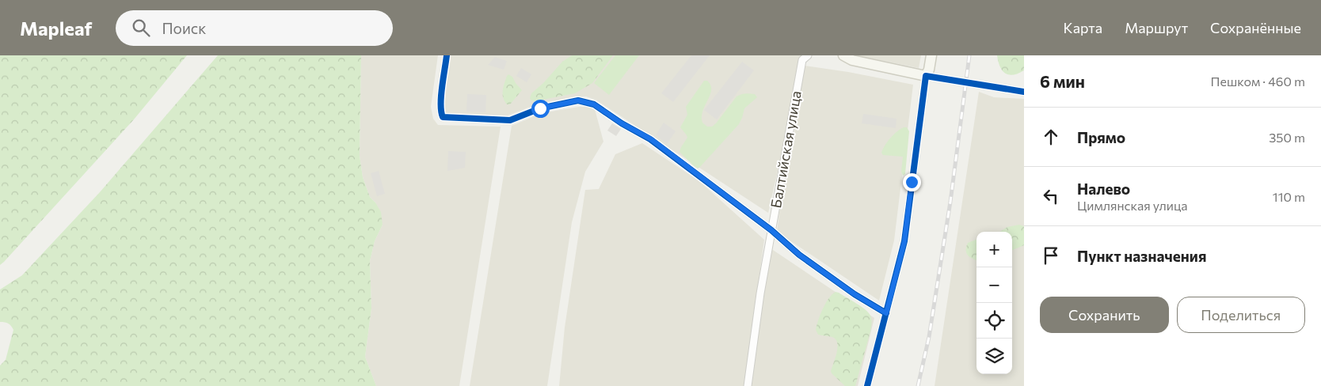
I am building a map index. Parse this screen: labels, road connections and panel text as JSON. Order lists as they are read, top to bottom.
{
  "streets": {
    "street": ["Балтийская улица"]
  },
  "page": {
    "header": "Mapleaf",
    "search": "Поиск",
    "nav": ["Карта", "Маршрут", "Сохранённые"],
    "heading": ["6 мин", "Пешком · 460 m"],
    "list": [
      ["Прямо", "350 m"],
      ["Налево", "Цимлянская улица", "110 m"],
      "Пункт назначения"
    ],
    "map_buttons": ["+", "−"],
    "buttons": ["Сохранить", "Поделиться"]
  }
}
